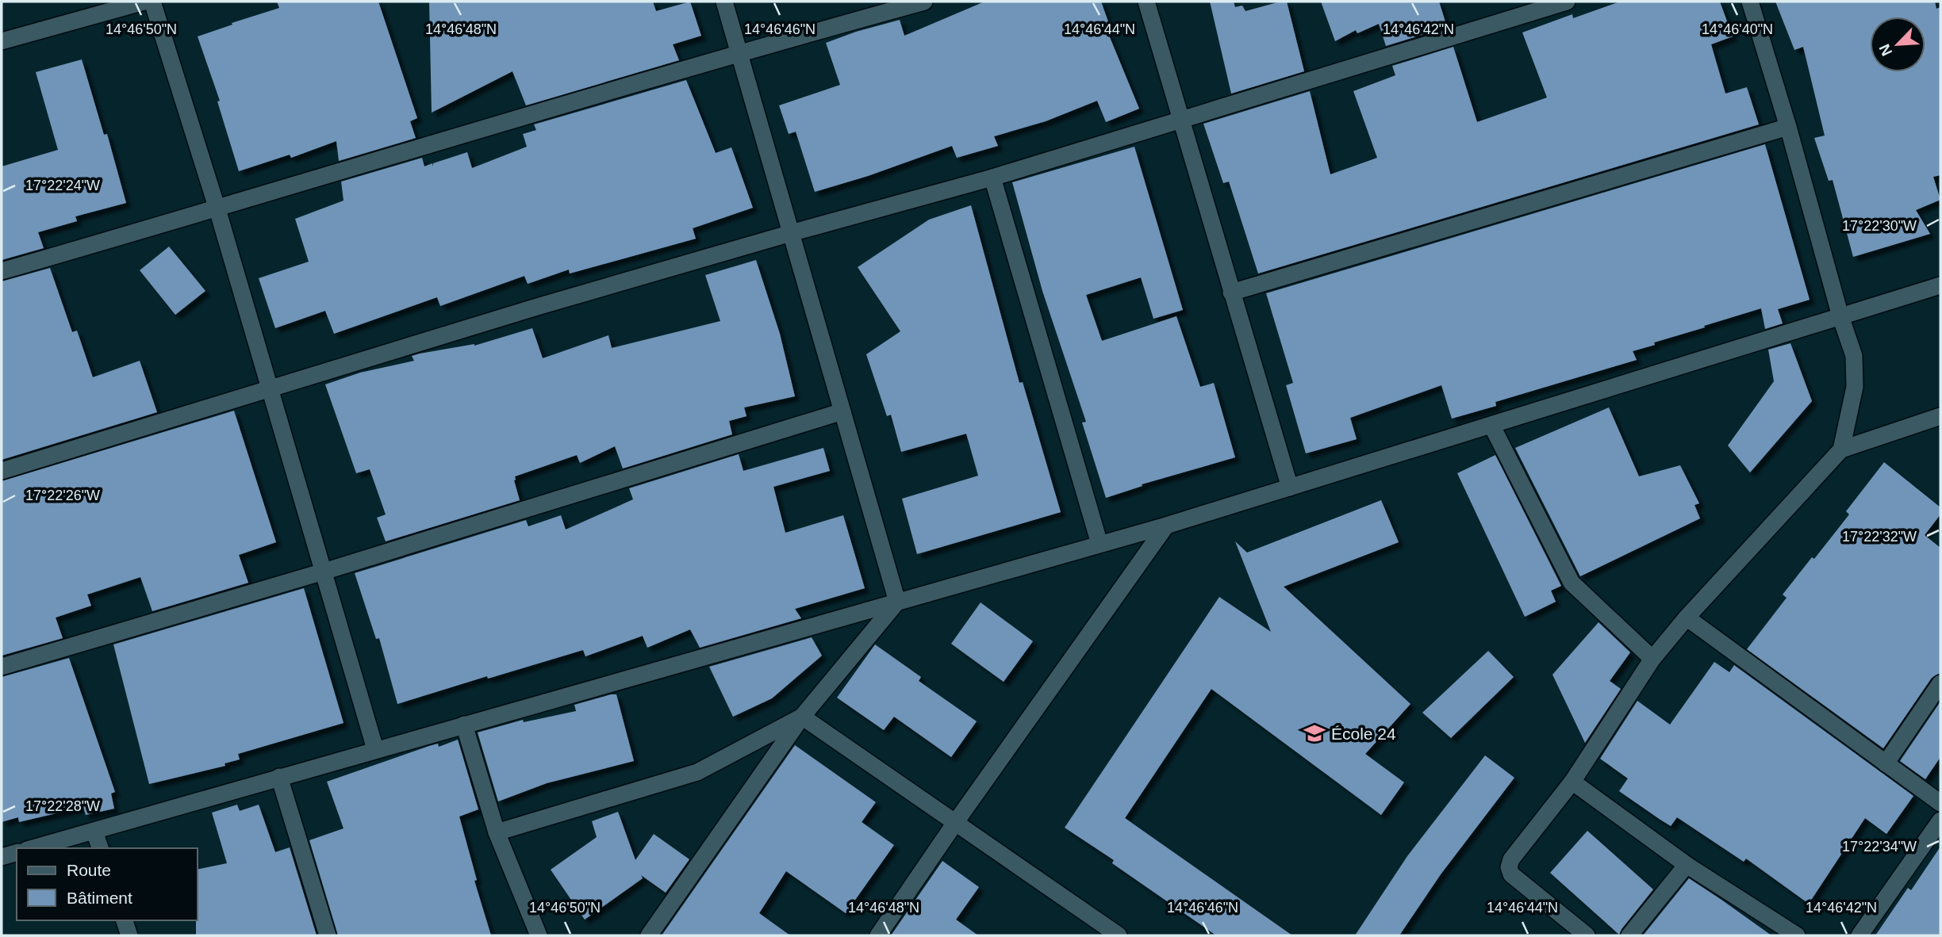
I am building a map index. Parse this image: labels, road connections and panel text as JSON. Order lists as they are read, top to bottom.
{
  "places": {
    "school or university": ["École 24"]
  },
  "legend": ["Route", "Bâtiment"],
  "north": "bottom left",
  "coordinates": [
    "14°46'50\"N",
    "14°46'48\"N",
    "14°46'40\"N",
    "14°46'46\"N",
    "14°46'44\"N",
    "14°46'42\"N",
    "17°22'24\"W",
    "17°22'30\"W",
    "17°22'26\"W",
    "17°22'32\"W",
    "17°22'28\"W",
    "17°22'34\"W"
  ]
}
